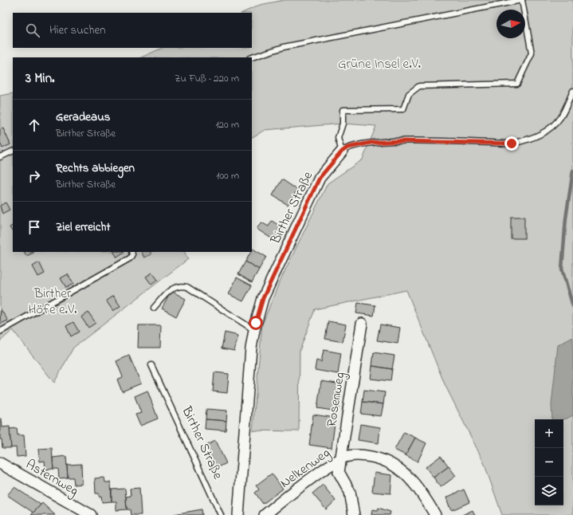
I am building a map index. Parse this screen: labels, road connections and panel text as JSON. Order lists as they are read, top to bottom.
{
  "streets": {
    "street": [
      "Birther Straße",
      "Rosenweg",
      "Nelkenweg",
      "Asternweg"
    ]
  },
  "crossings": [
    ["Rosenweg", "Nelkenweg"]
  ],
  "parks": ["Grüne Insel e.V.", "Birther Höfe e.V."],
  "north": "right",
  "page": {
    "search": "Hier suchen",
    "heading": ["3 Min.", "Zu Fuß · 220 m"],
    "list": [
      ["Geradeaus", "Birther Straße", "120 m"],
      ["Rechts abbiegen", "Birther Straße", "100 m"],
      "Ziel erreicht"
    ],
    "map_buttons": ["+", "−"]
  }
}
